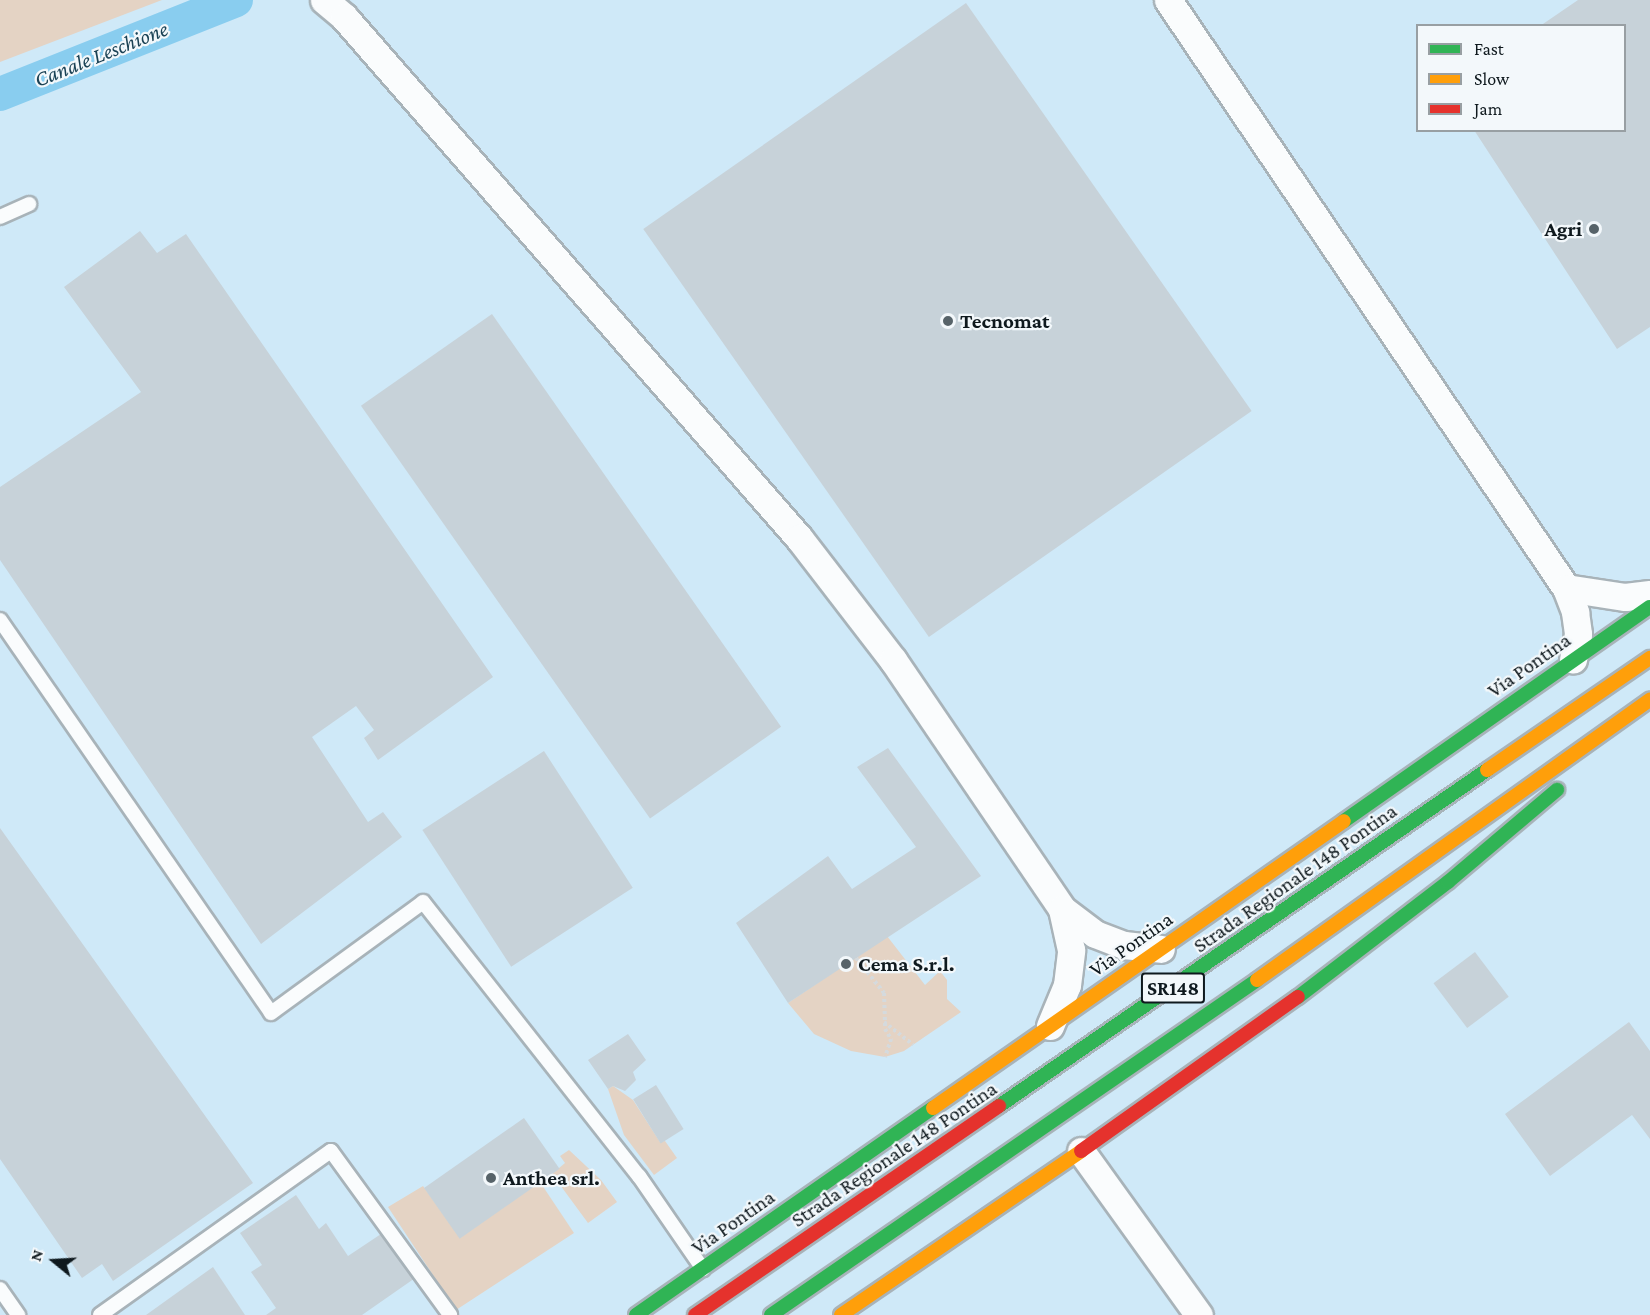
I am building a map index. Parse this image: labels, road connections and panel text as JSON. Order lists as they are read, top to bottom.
{
  "streets": {
    "main road": ["Via Pontina", "Strada Regionale 148 Pontina", "SR148"]
  },
  "water": ["Canale Leschione"],
  "places": [
    "Agri",
    "Tecnomat",
    "Cema S.r.l.",
    "Anthea srl."
  ],
  "legend": ["Fast", "Slow", "Jam"],
  "north": "left"
}
